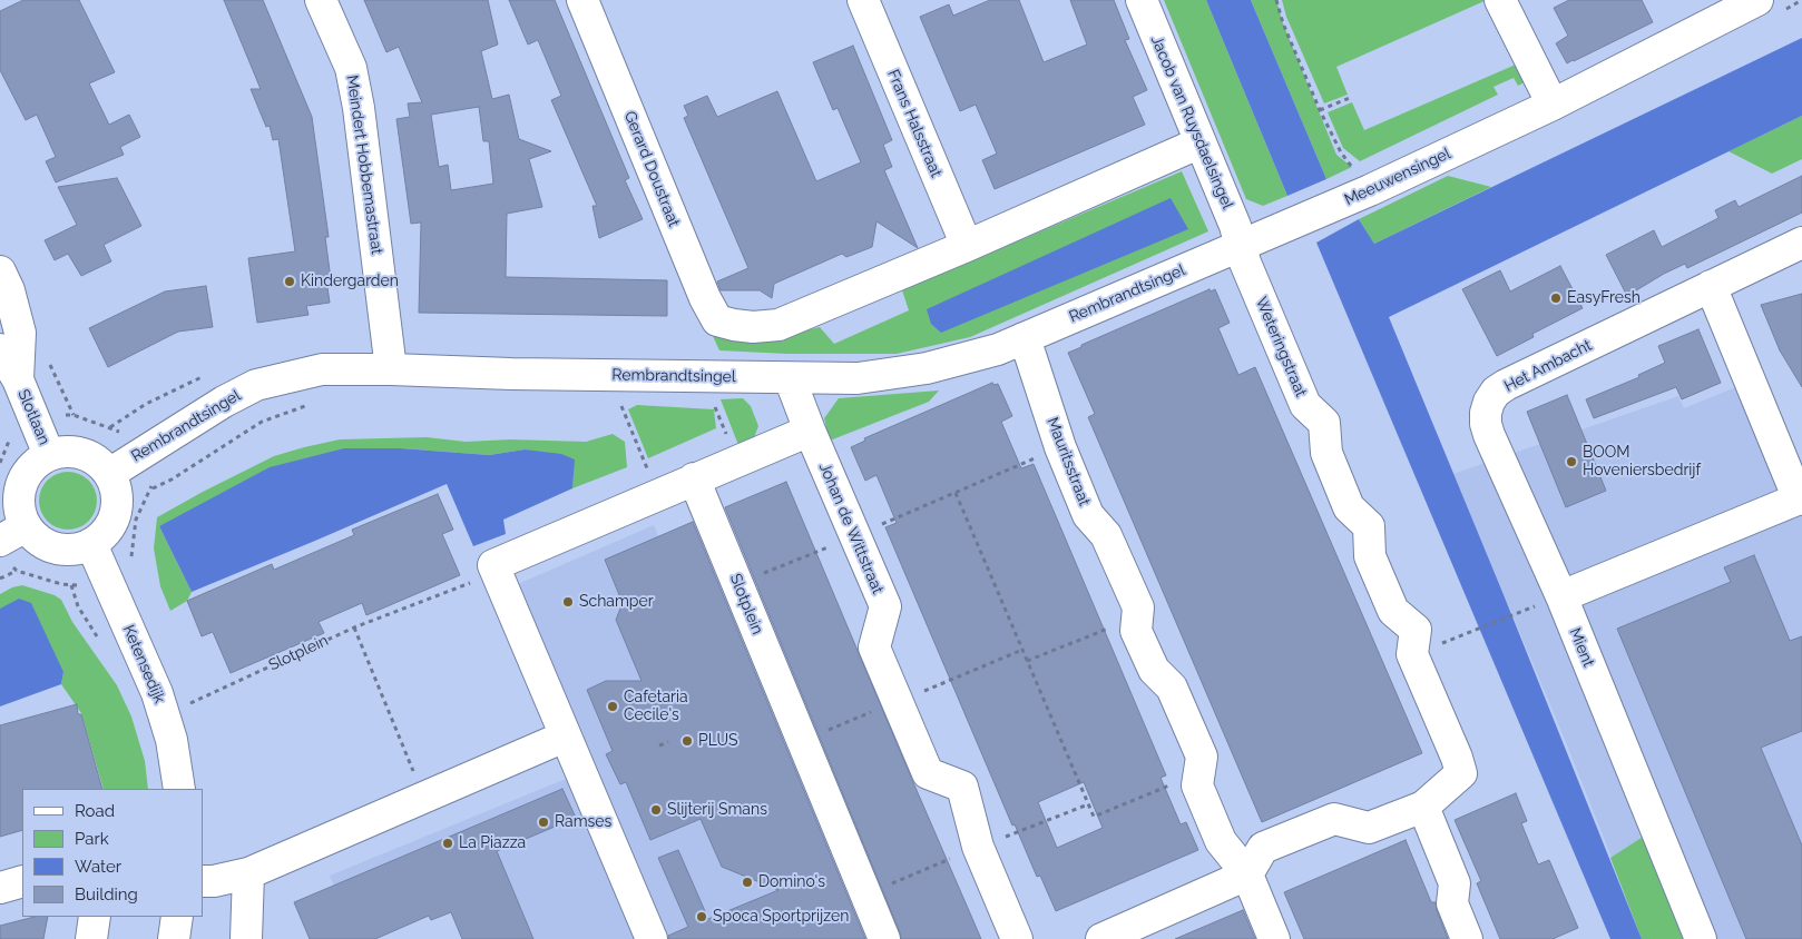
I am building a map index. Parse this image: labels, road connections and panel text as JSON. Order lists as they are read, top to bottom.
{
  "streets": {
    "street": [
      "Jacob van Ruysdaelsingel",
      "Frans Halsstraat",
      "Meindert Hobbemastraat",
      "Gerard Doustraat",
      "Meeuwensingel",
      "Rembrandtsingel",
      "Weteringstraat",
      "Het Ambacht",
      "Slotlaan",
      "Mauritsstraat",
      "Johan de Wittstraat",
      "Slotplein",
      "Mient",
      "Ketensedijk"
    ]
  },
  "crossings": [
    ["Jacob van Ruysdaelsingel", "Meeuwensingel"],
    ["Jacob van Ruysdaelsingel", "Rembrandtsingel"],
    ["Jacob van Ruysdaelsingel", "Weteringstraat"],
    ["Frans Halsstraat", "Gerard Doustraat"],
    ["Meindert Hobbemastraat", "Rembrandtsingel"],
    ["Meeuwensingel", "Rembrandtsingel"],
    ["Meeuwensingel", "Weteringstraat"],
    ["Rembrandtsingel", "Weteringstraat"],
    ["Rembrandtsingel", "Slotlaan"],
    ["Rembrandtsingel", "Mauritsstraat"],
    ["Rembrandtsingel", "Johan de Wittstraat"],
    ["Rembrandtsingel", "Ketensedijk"],
    ["Het Ambacht", "Mient"],
    ["Slotlaan", "Ketensedijk"],
    ["Slotplein", "Ketensedijk"]
  ],
  "places": [
    "Kindergarden",
    "EasyFresh",
    "BOOM Hoveniersbedrijf",
    "Schamper",
    "Cafetaria Cecile's",
    "PLUS",
    "Slijterij Smans",
    "Ramses",
    "La Piazza",
    "Domino's",
    "Spoca Sportprijzen"
  ],
  "legend": [
    "Road",
    "Park",
    "Water",
    "Building"
  ]
}
